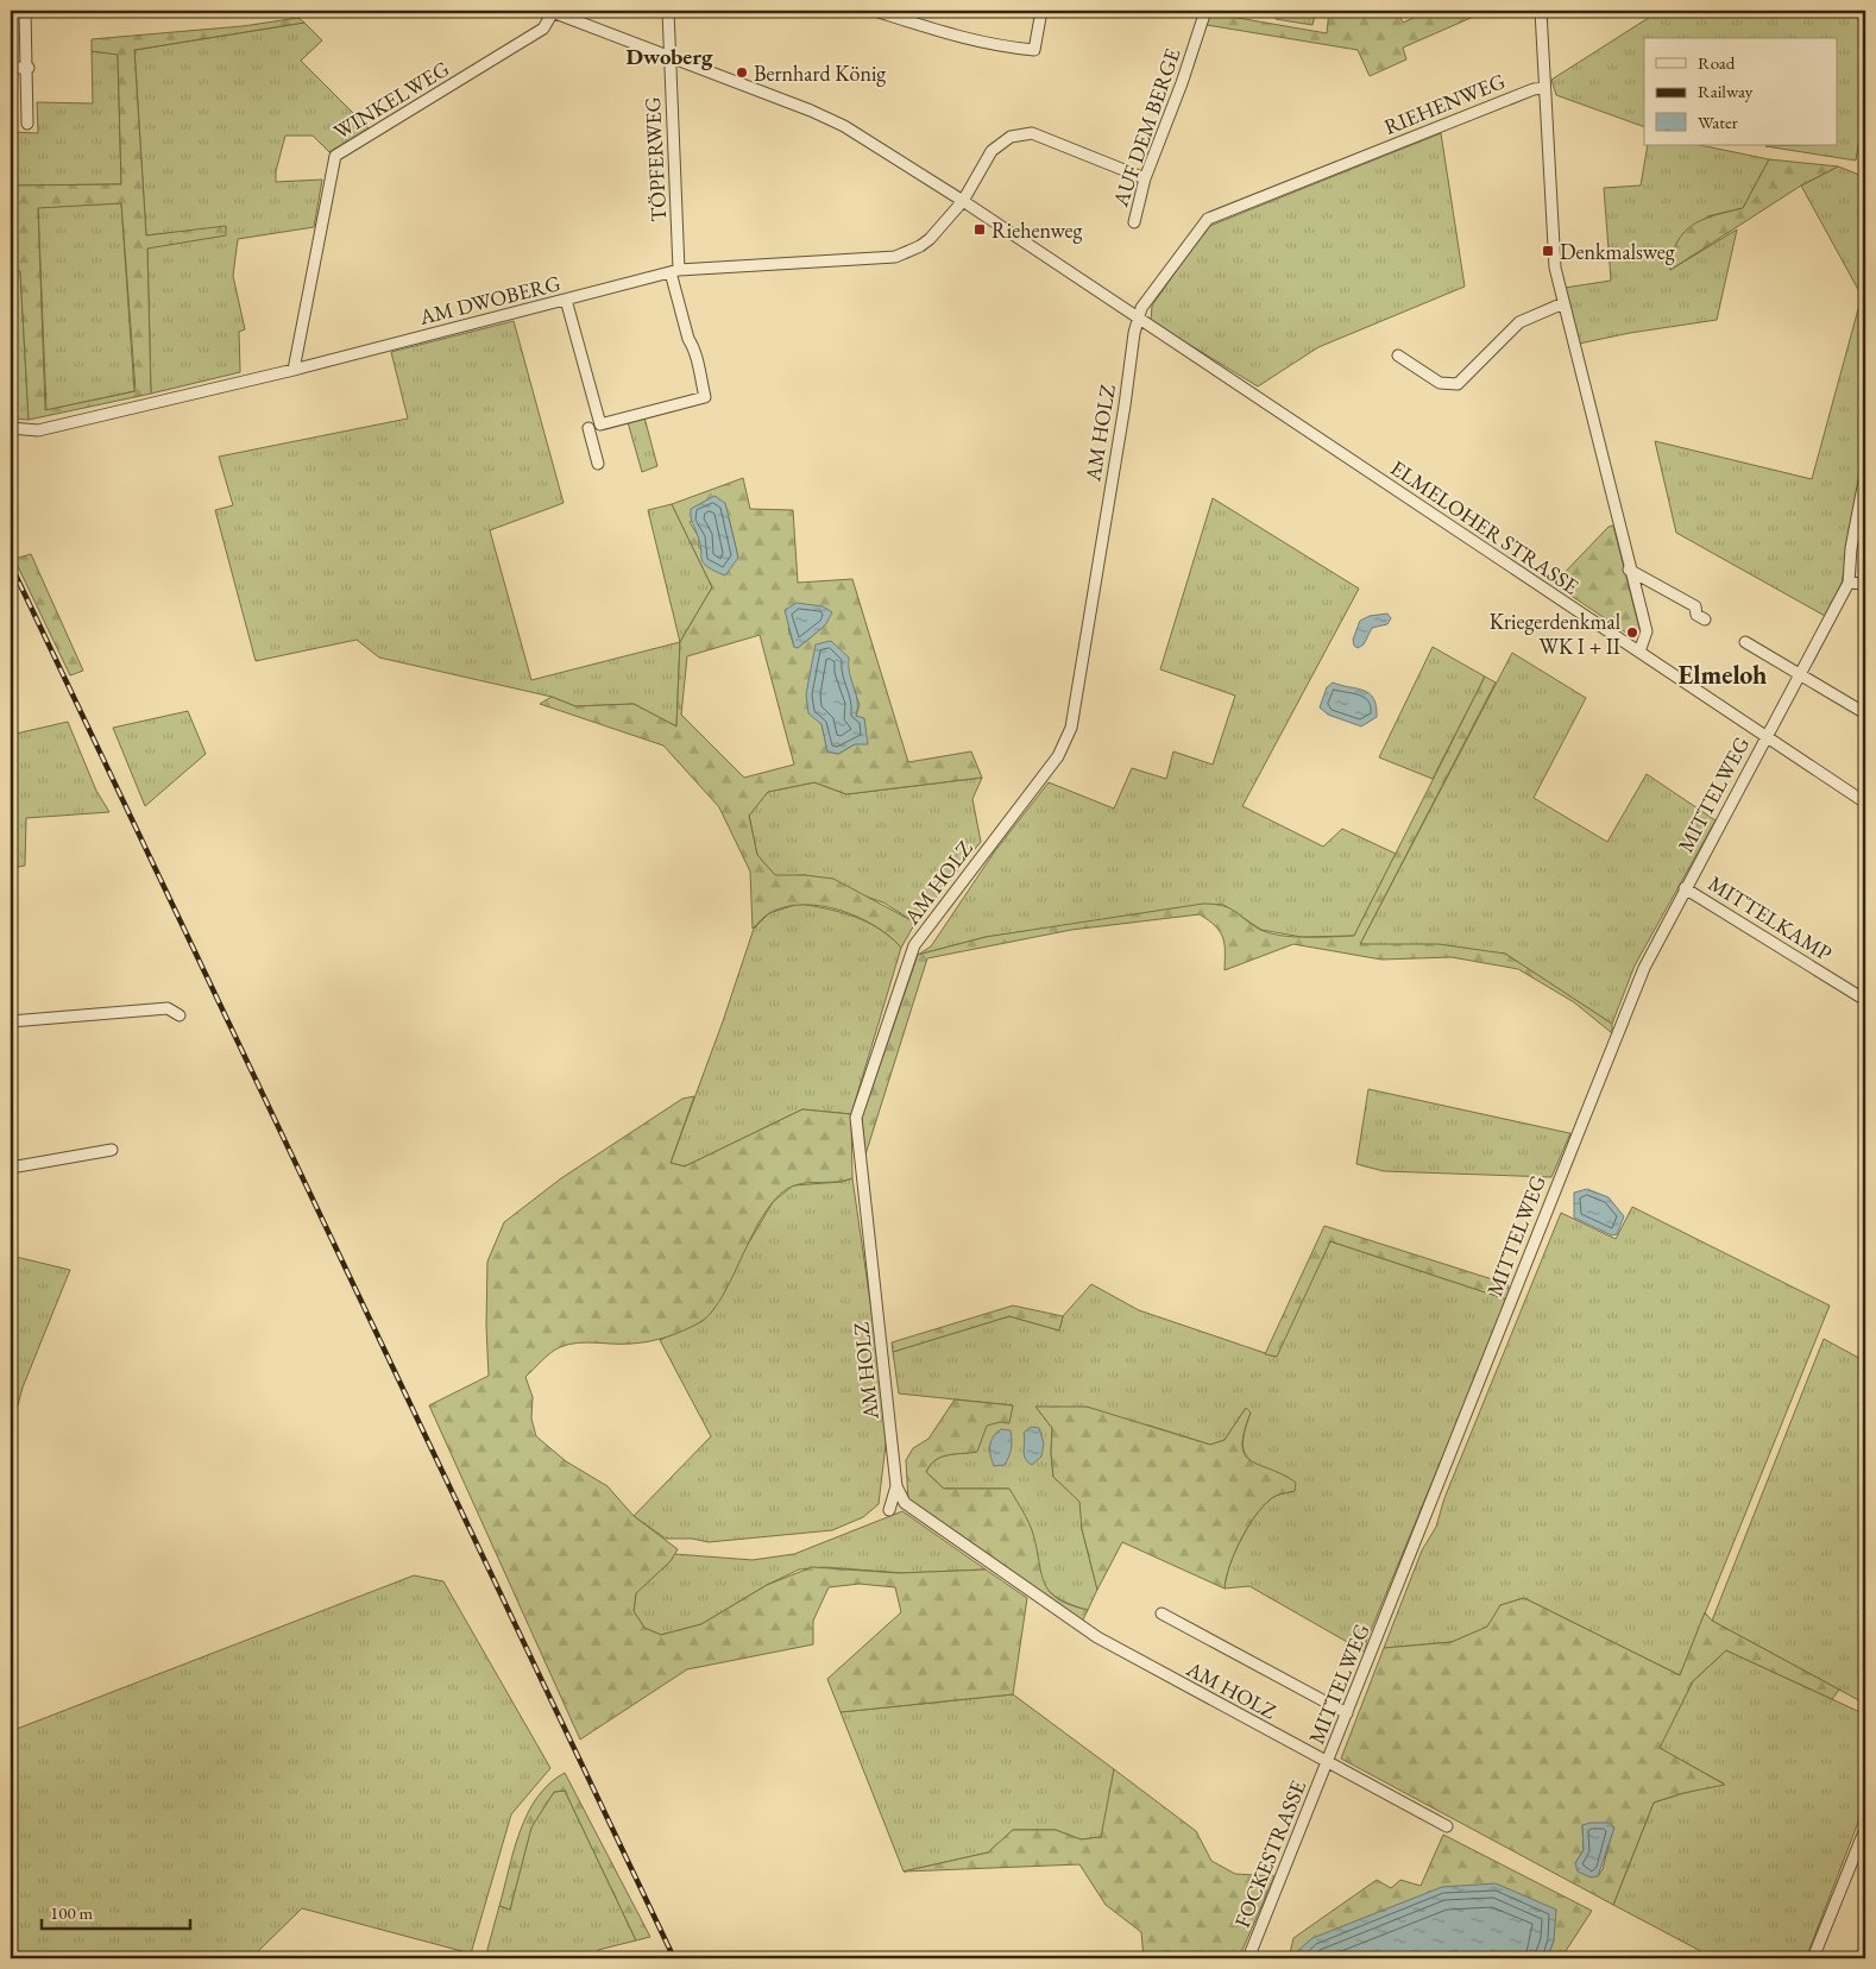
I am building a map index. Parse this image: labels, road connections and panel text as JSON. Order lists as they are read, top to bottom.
{
  "streets": {
    "street": [
      "WINKELWEG",
      "RIEHENWEG",
      "AUF DEM BERGE",
      "TÖPFERWEG",
      "AM DWOBERG",
      "AM HOLZ",
      "ELMELOHER STRASSE",
      "MITTELWEG",
      "MITTELKAMP",
      "FOCKESTRASSE"
    ]
  },
  "crossings": [
    ["WINKELWEG", "AM DWOBERG"],
    ["WINKELWEG", "ELMELOHER STRASSE"],
    ["RIEHENWEG", "AM HOLZ"],
    ["RIEHENWEG", "ELMELOHER STRASSE"],
    ["AUF DEM BERGE", "AM DWOBERG"],
    ["TÖPFERWEG", "AM DWOBERG"],
    ["TÖPFERWEG", "ELMELOHER STRASSE"],
    ["AM DWOBERG", "ELMELOHER STRASSE"],
    ["AM HOLZ", "ELMELOHER STRASSE"],
    ["AM HOLZ", "MITTELWEG"],
    ["AM HOLZ", "FOCKESTRASSE"],
    ["ELMELOHER STRASSE", "MITTELWEG"],
    ["MITTELWEG", "MITTELKAMP"],
    ["MITTELWEG", "FOCKESTRASSE"]
  ],
  "districts": ["Dwoberg", "Elmeloh"],
  "places": {
    "other": ["Bernhard König", "Kriegerdenkmal WK I + II"],
    "transit": ["Riehenweg", "Denkmalsweg"]
  },
  "legend": ["Road", "Railway", "Water"],
  "scale_bar": "100 m"
}
